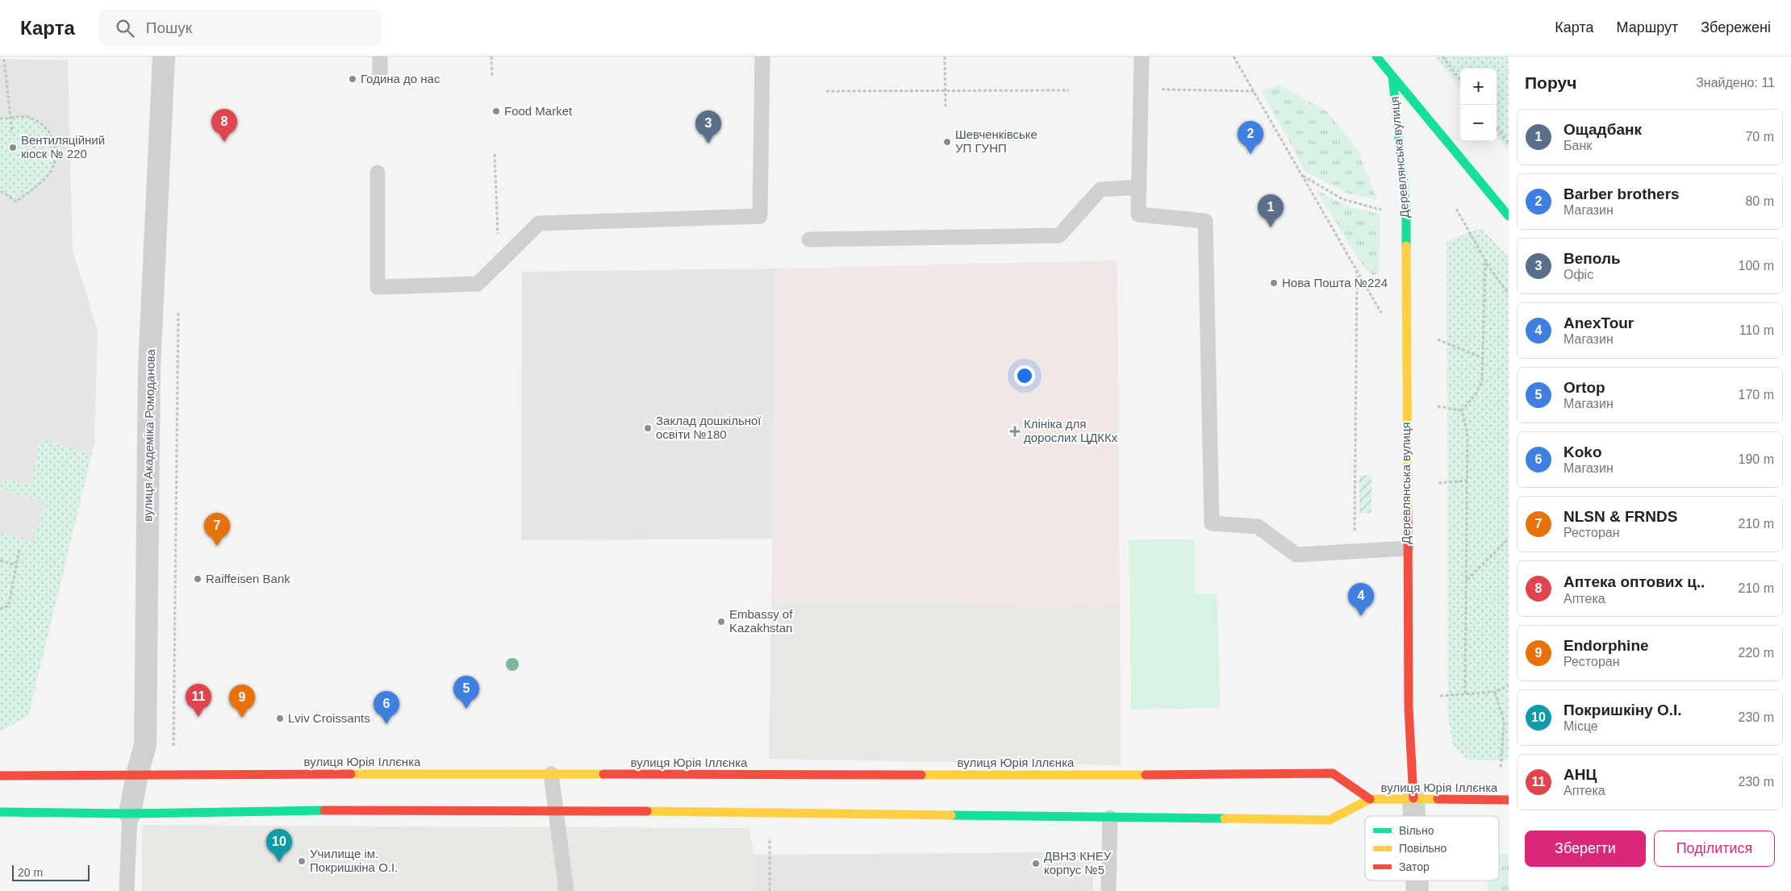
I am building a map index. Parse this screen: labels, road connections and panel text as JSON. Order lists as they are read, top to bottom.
{
  "streets": {
    "main road": ["Деревлянська вулиця", "вулиця Юрія Іллєнка"],
    "street": ["вулиця Академіка Ромоданова"]
  },
  "crossings": [
    ["Деревлянська вулиця", "вулиця Юрія Іллєнка"],
    ["вулиця Академіка Ромоданова", "вулиця Юрія Іллєнка"]
  ],
  "places": {
    "other": [
      "Година до нас",
      "Food Market",
      "Шевченківське УП ГУНП",
      "Вентиляційний кіоск № 220",
      "Нова Пошта №224",
      "Заклад дошкільної освіти №180",
      "Raiffeisen Bank",
      "Embassy of Kazakhstan",
      "Lviv Croissants",
      "Училище ім. Покришкіна О.І.",
      "ДВНЗ КНЕУ корпус №5"
    ],
    "health": ["Клініка для дорослих ЦДККх"]
  },
  "legend": ["Вільно", "Повільно", "Затор"],
  "scale_bar": "20 m",
  "page": {
    "header": "Карта",
    "search": "Пошук",
    "nav": ["Карта", "Маршрут", "Збережені"],
    "heading": ["Поруч", "Знайдено: 11"],
    "map_buttons": ["+", "−"],
    "pins": [
      "8",
      "3",
      "2",
      "1",
      "7",
      "4",
      "5",
      "11",
      "9",
      "6",
      "10"
    ],
    "list": [
      {
        "mark": "1",
        "name": "Ощадбанк",
        "note": "Банк",
        "value": "70 m"
      },
      {
        "mark": "2",
        "name": "Barber brothers",
        "note": "Магазин",
        "value": "80 m"
      },
      {
        "mark": "3",
        "name": "Веполь",
        "note": "Офіс",
        "value": "100 m"
      },
      {
        "mark": "4",
        "name": "AnexTour",
        "note": "Магазин",
        "value": "110 m"
      },
      {
        "mark": "5",
        "name": "Ortop",
        "note": "Магазин",
        "value": "170 m"
      },
      {
        "mark": "6",
        "name": "Koko",
        "note": "Магазин",
        "value": "190 m"
      },
      {
        "mark": "7",
        "name": "NLSN & FRNDS",
        "note": "Ресторан",
        "value": "210 m"
      },
      {
        "mark": "8",
        "name": "Аптека оптових ц‥",
        "note": "Аптека",
        "value": "210 m"
      },
      {
        "mark": "9",
        "name": "Endorphine",
        "note": "Ресторан",
        "value": "220 m"
      },
      {
        "mark": "10",
        "name": "Покришкіну О.І.",
        "note": "Місце",
        "value": "230 m"
      },
      {
        "mark": "11",
        "name": "АНЦ",
        "note": "Аптека",
        "value": "230 m"
      }
    ],
    "buttons": ["Зберегти", "Поділитися"],
    "scale": "20 m"
  }
}
